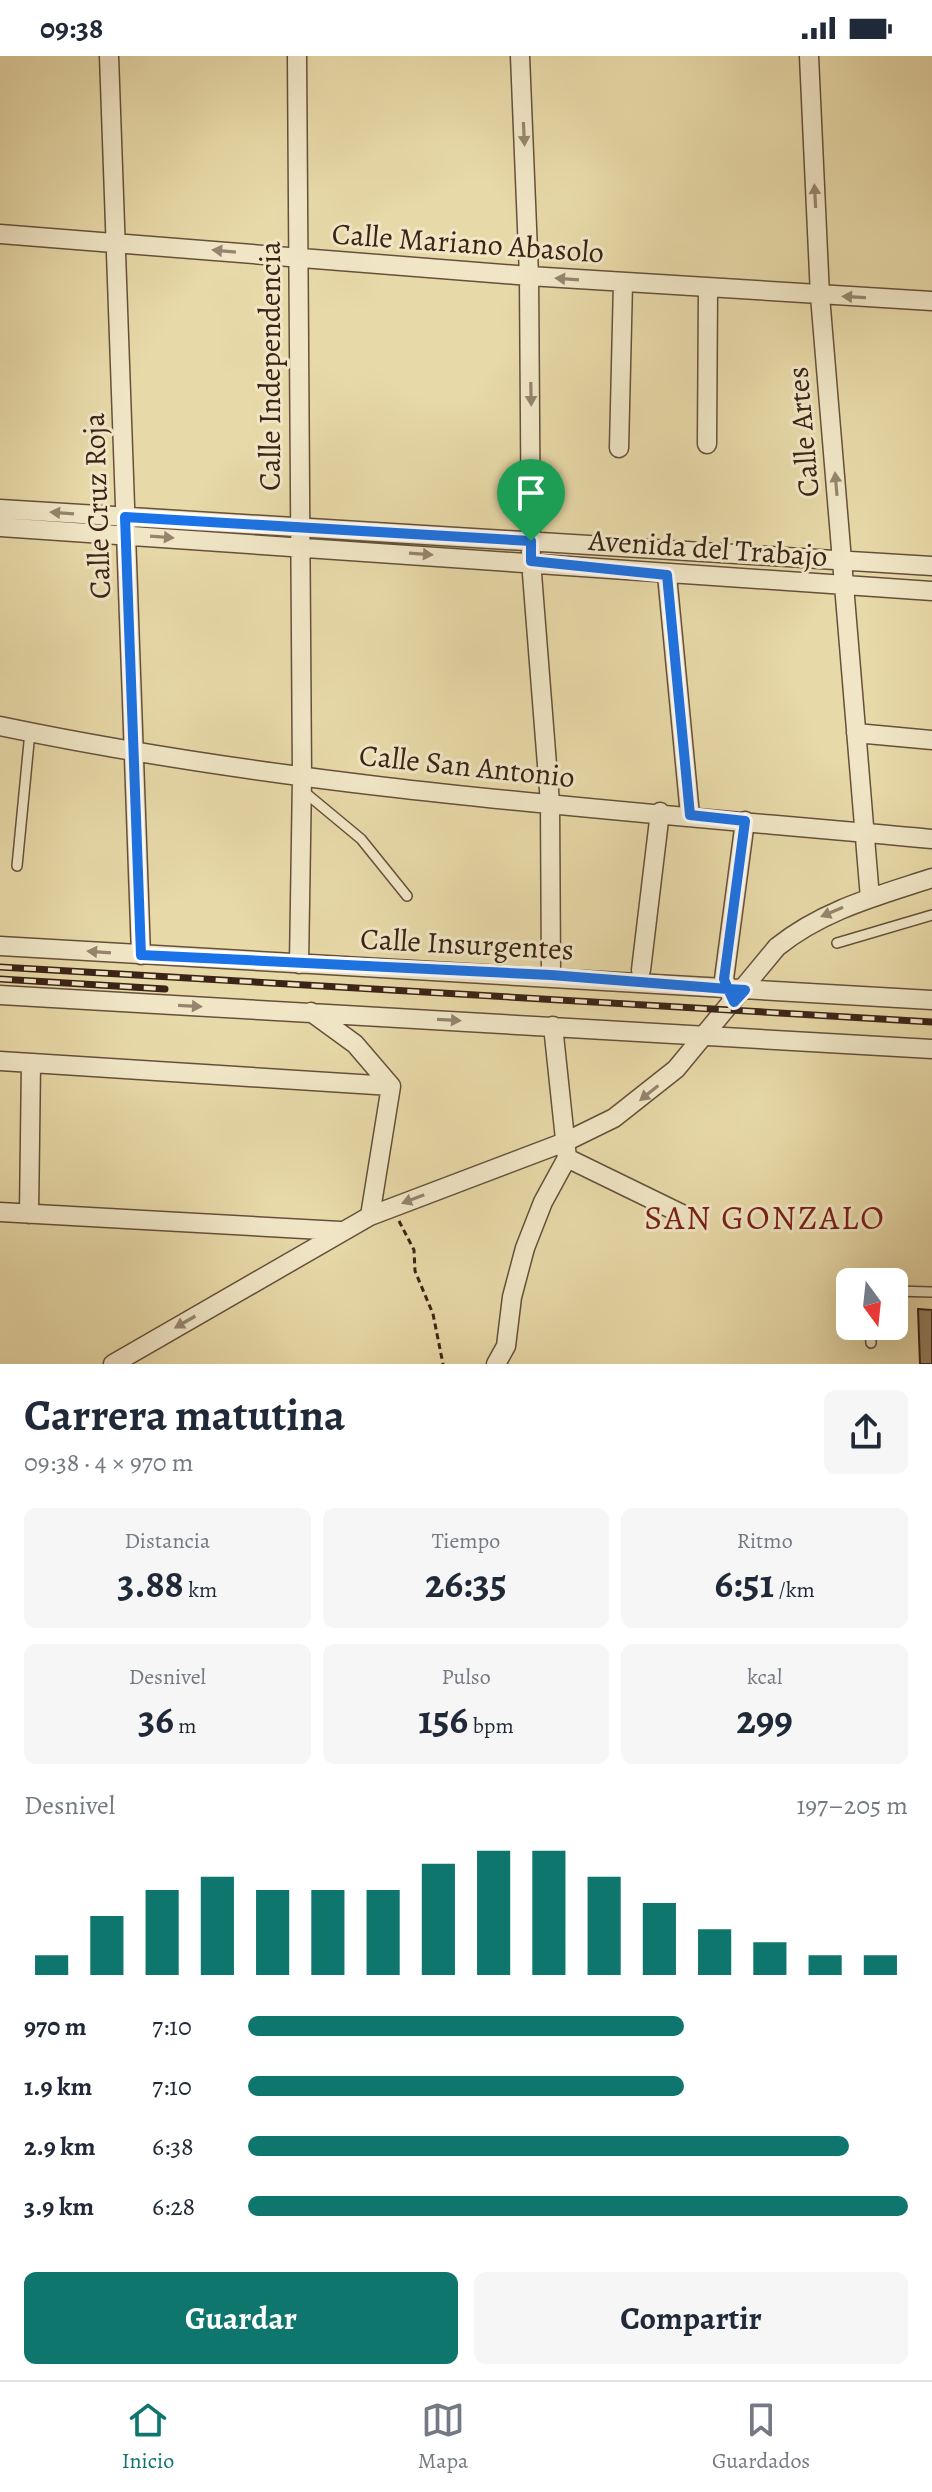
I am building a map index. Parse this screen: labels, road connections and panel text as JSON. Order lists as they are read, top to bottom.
{
  "streets": {
    "street": [
      "Calle Mariano Abasolo",
      "Calle Independencia",
      "Calle Artes",
      "Calle Cruz Roja",
      "Avenida del Trabajo",
      "Calle San Antonio",
      "Calle Insurgentes"
    ]
  },
  "crossings": [
    ["Calle Mariano Abasolo", "Calle Independencia"],
    ["Calle Mariano Abasolo", "Calle Artes"],
    ["Calle Mariano Abasolo", "Calle Cruz Roja"],
    ["Calle Independencia", "Avenida del Trabajo"],
    ["Calle Independencia", "Calle San Antonio"],
    ["Calle Independencia", "Calle Insurgentes"],
    ["Calle Artes", "Avenida del Trabajo"],
    ["Calle Artes", "Calle San Antonio"],
    ["Calle Cruz Roja", "Avenida del Trabajo"],
    ["Calle Cruz Roja", "Calle San Antonio"],
    ["Calle Cruz Roja", "Calle Insurgentes"]
  ],
  "one_way": ["Calle Mariano Abasolo", "Calle Artes"],
  "districts": ["SAN GONZALO"],
  "north": "bottom",
  "page": {
    "status": "09:38",
    "heading": ["Carrera matutina", "09:38 · 4 × 970 m"],
    "stats": [
      ["Distancia", "3.88 km"],
      ["Tiempo", "26:35"],
      ["Ritmo", "6:51 /km"],
      ["Desnivel", "36 m"],
      ["Pulso", "156 bpm"],
      ["kcal", "299"]
    ],
    "chart": ["Desnivel", "197–205 m"],
    "list": [
      {
        "name": "970 m",
        "note": "7:10"
      },
      {
        "name": "1.9 km",
        "note": "7:10"
      },
      {
        "name": "2.9 km",
        "note": "6:38"
      },
      {
        "name": "3.9 km",
        "note": "6:28"
      }
    ],
    "buttons": ["Guardar", "Compartir"],
    "tabs": ["Inicio", "Mapa", "Guardados"]
  }
}
